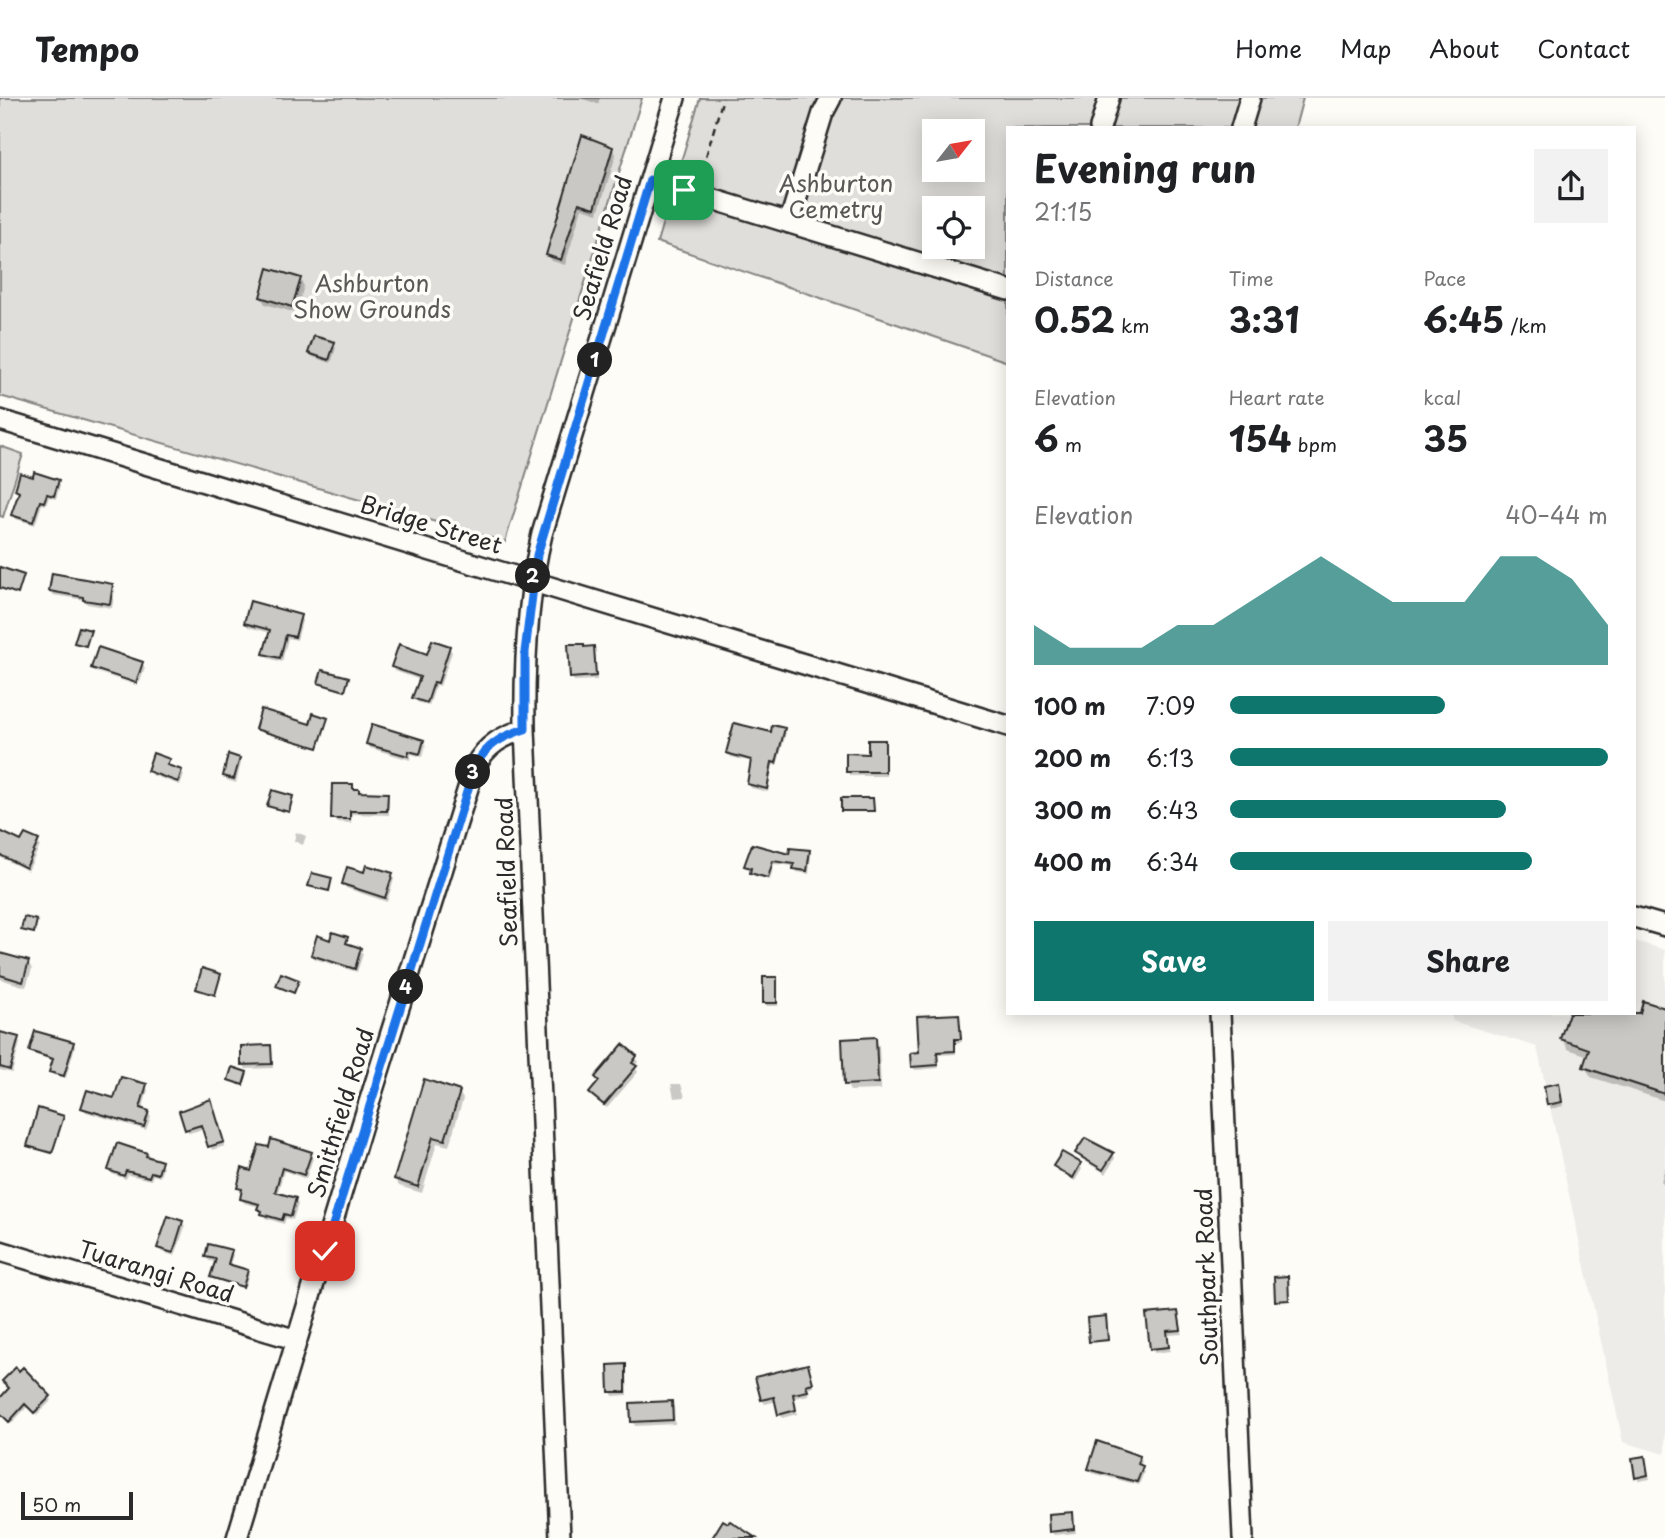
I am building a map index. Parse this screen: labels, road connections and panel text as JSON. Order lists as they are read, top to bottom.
{
  "streets": {
    "street": [
      "Seafield Road",
      "Bridge Street",
      "Smithfield Road",
      "Tuarangi Road",
      "Southpark Road"
    ]
  },
  "crossings": [
    ["Seafield Road", "Bridge Street"],
    ["Seafield Road", "Smithfield Road"],
    ["Smithfield Road", "Tuarangi Road"]
  ],
  "parks": ["Ashburton Cemetry", "Ashburton Show Grounds"],
  "scale_bar": "50 m",
  "north": "top right",
  "page": {
    "header": "Tempo",
    "nav": [
      "Home",
      "Map",
      "About",
      "Contact"
    ],
    "heading": ["Evening run", "21:15"],
    "stats": [
      ["Distance", "0.52 km"],
      ["Time", "3:31"],
      ["Pace", "6:45 /km"],
      ["Elevation", "6 m"],
      ["Heart rate", "154 bpm"],
      ["kcal", "35"]
    ],
    "pins": [
      "1",
      "2",
      "3",
      "4"
    ],
    "chart": ["Elevation", "40–44 m"],
    "list": [
      {
        "name": "100 m",
        "note": "7:09"
      },
      {
        "name": "200 m",
        "note": "6:13"
      },
      {
        "name": "300 m",
        "note": "6:43"
      },
      {
        "name": "400 m",
        "note": "6:34"
      }
    ],
    "buttons": ["Save", "Share"],
    "scale": "50 m"
  }
}
